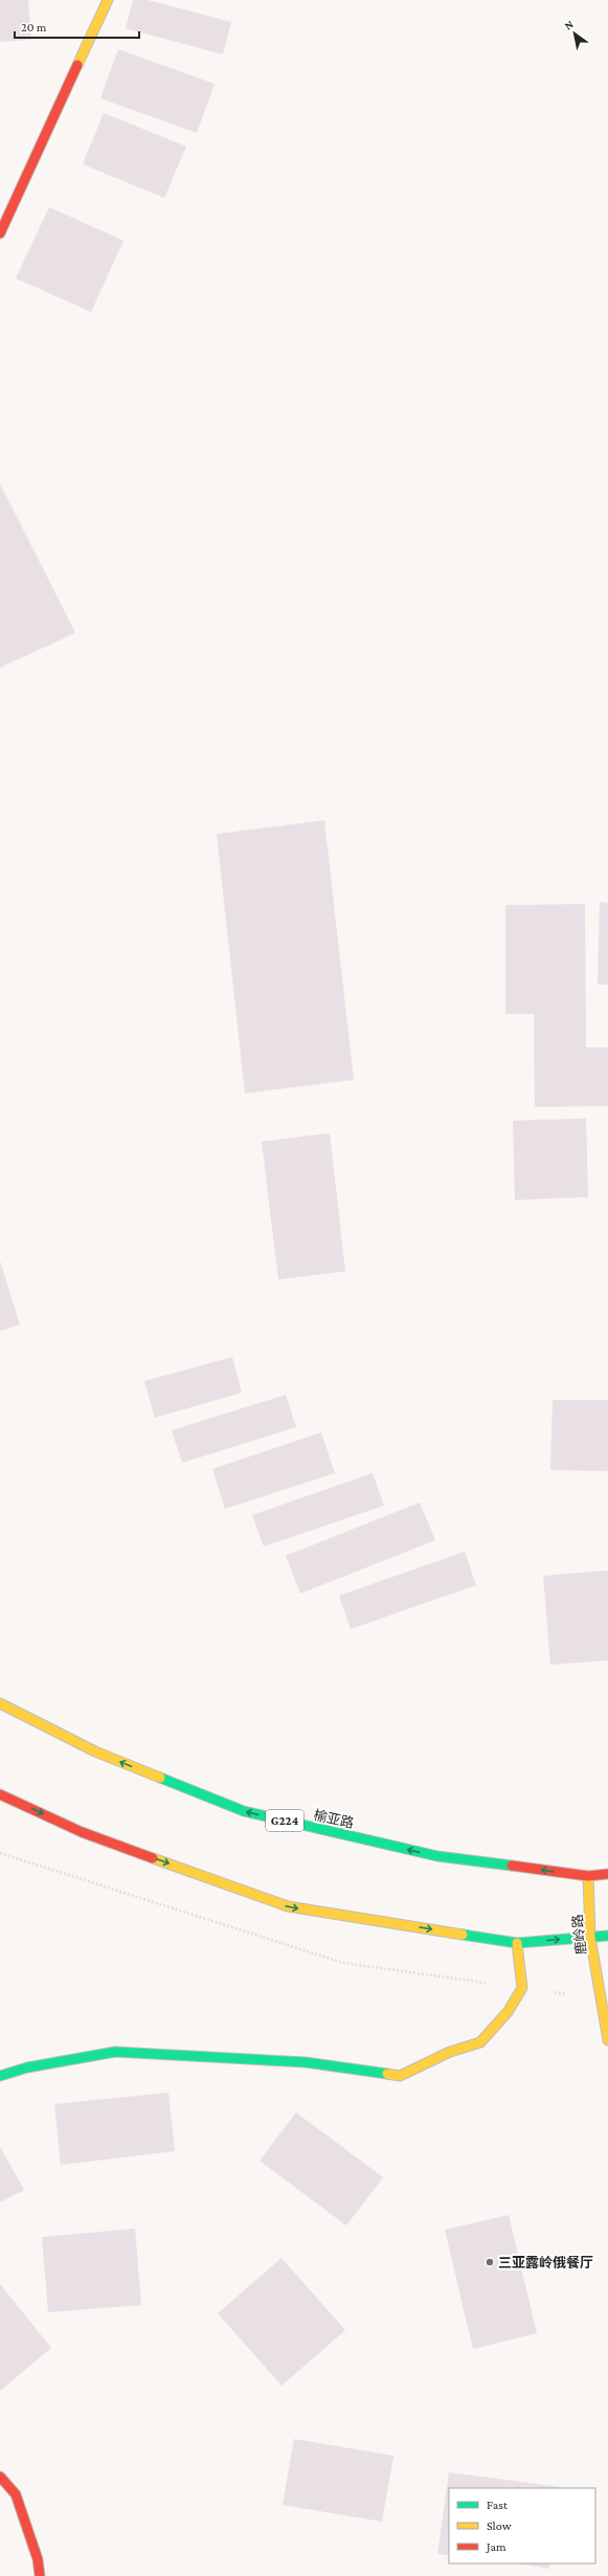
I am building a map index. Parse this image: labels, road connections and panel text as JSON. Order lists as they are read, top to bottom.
{
  "streets": {
    "main road": ["榆亚路", "G224", "鹿岭路"]
  },
  "crossings": [
    ["榆亚路", "鹿岭路"]
  ],
  "places": ["三亚露岭俄餐厅"],
  "legend": ["Fast", "Slow", "Jam"],
  "scale_bar": "20 m",
  "north": "top left"
}
